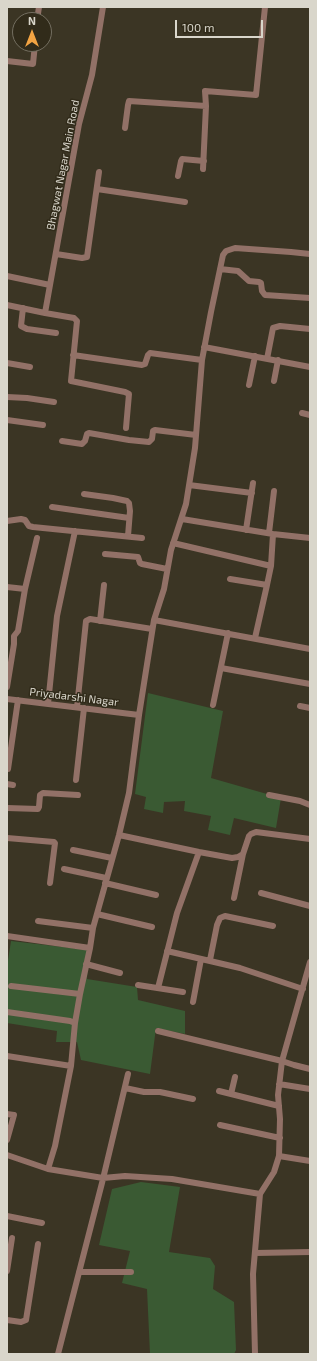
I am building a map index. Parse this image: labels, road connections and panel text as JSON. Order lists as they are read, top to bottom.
{
  "streets": {
    "street": ["Bhagwat Nagar Main Road", "Priyadarshi Nagar"]
  },
  "scale_bar": "100 m",
  "north": "top"
}
